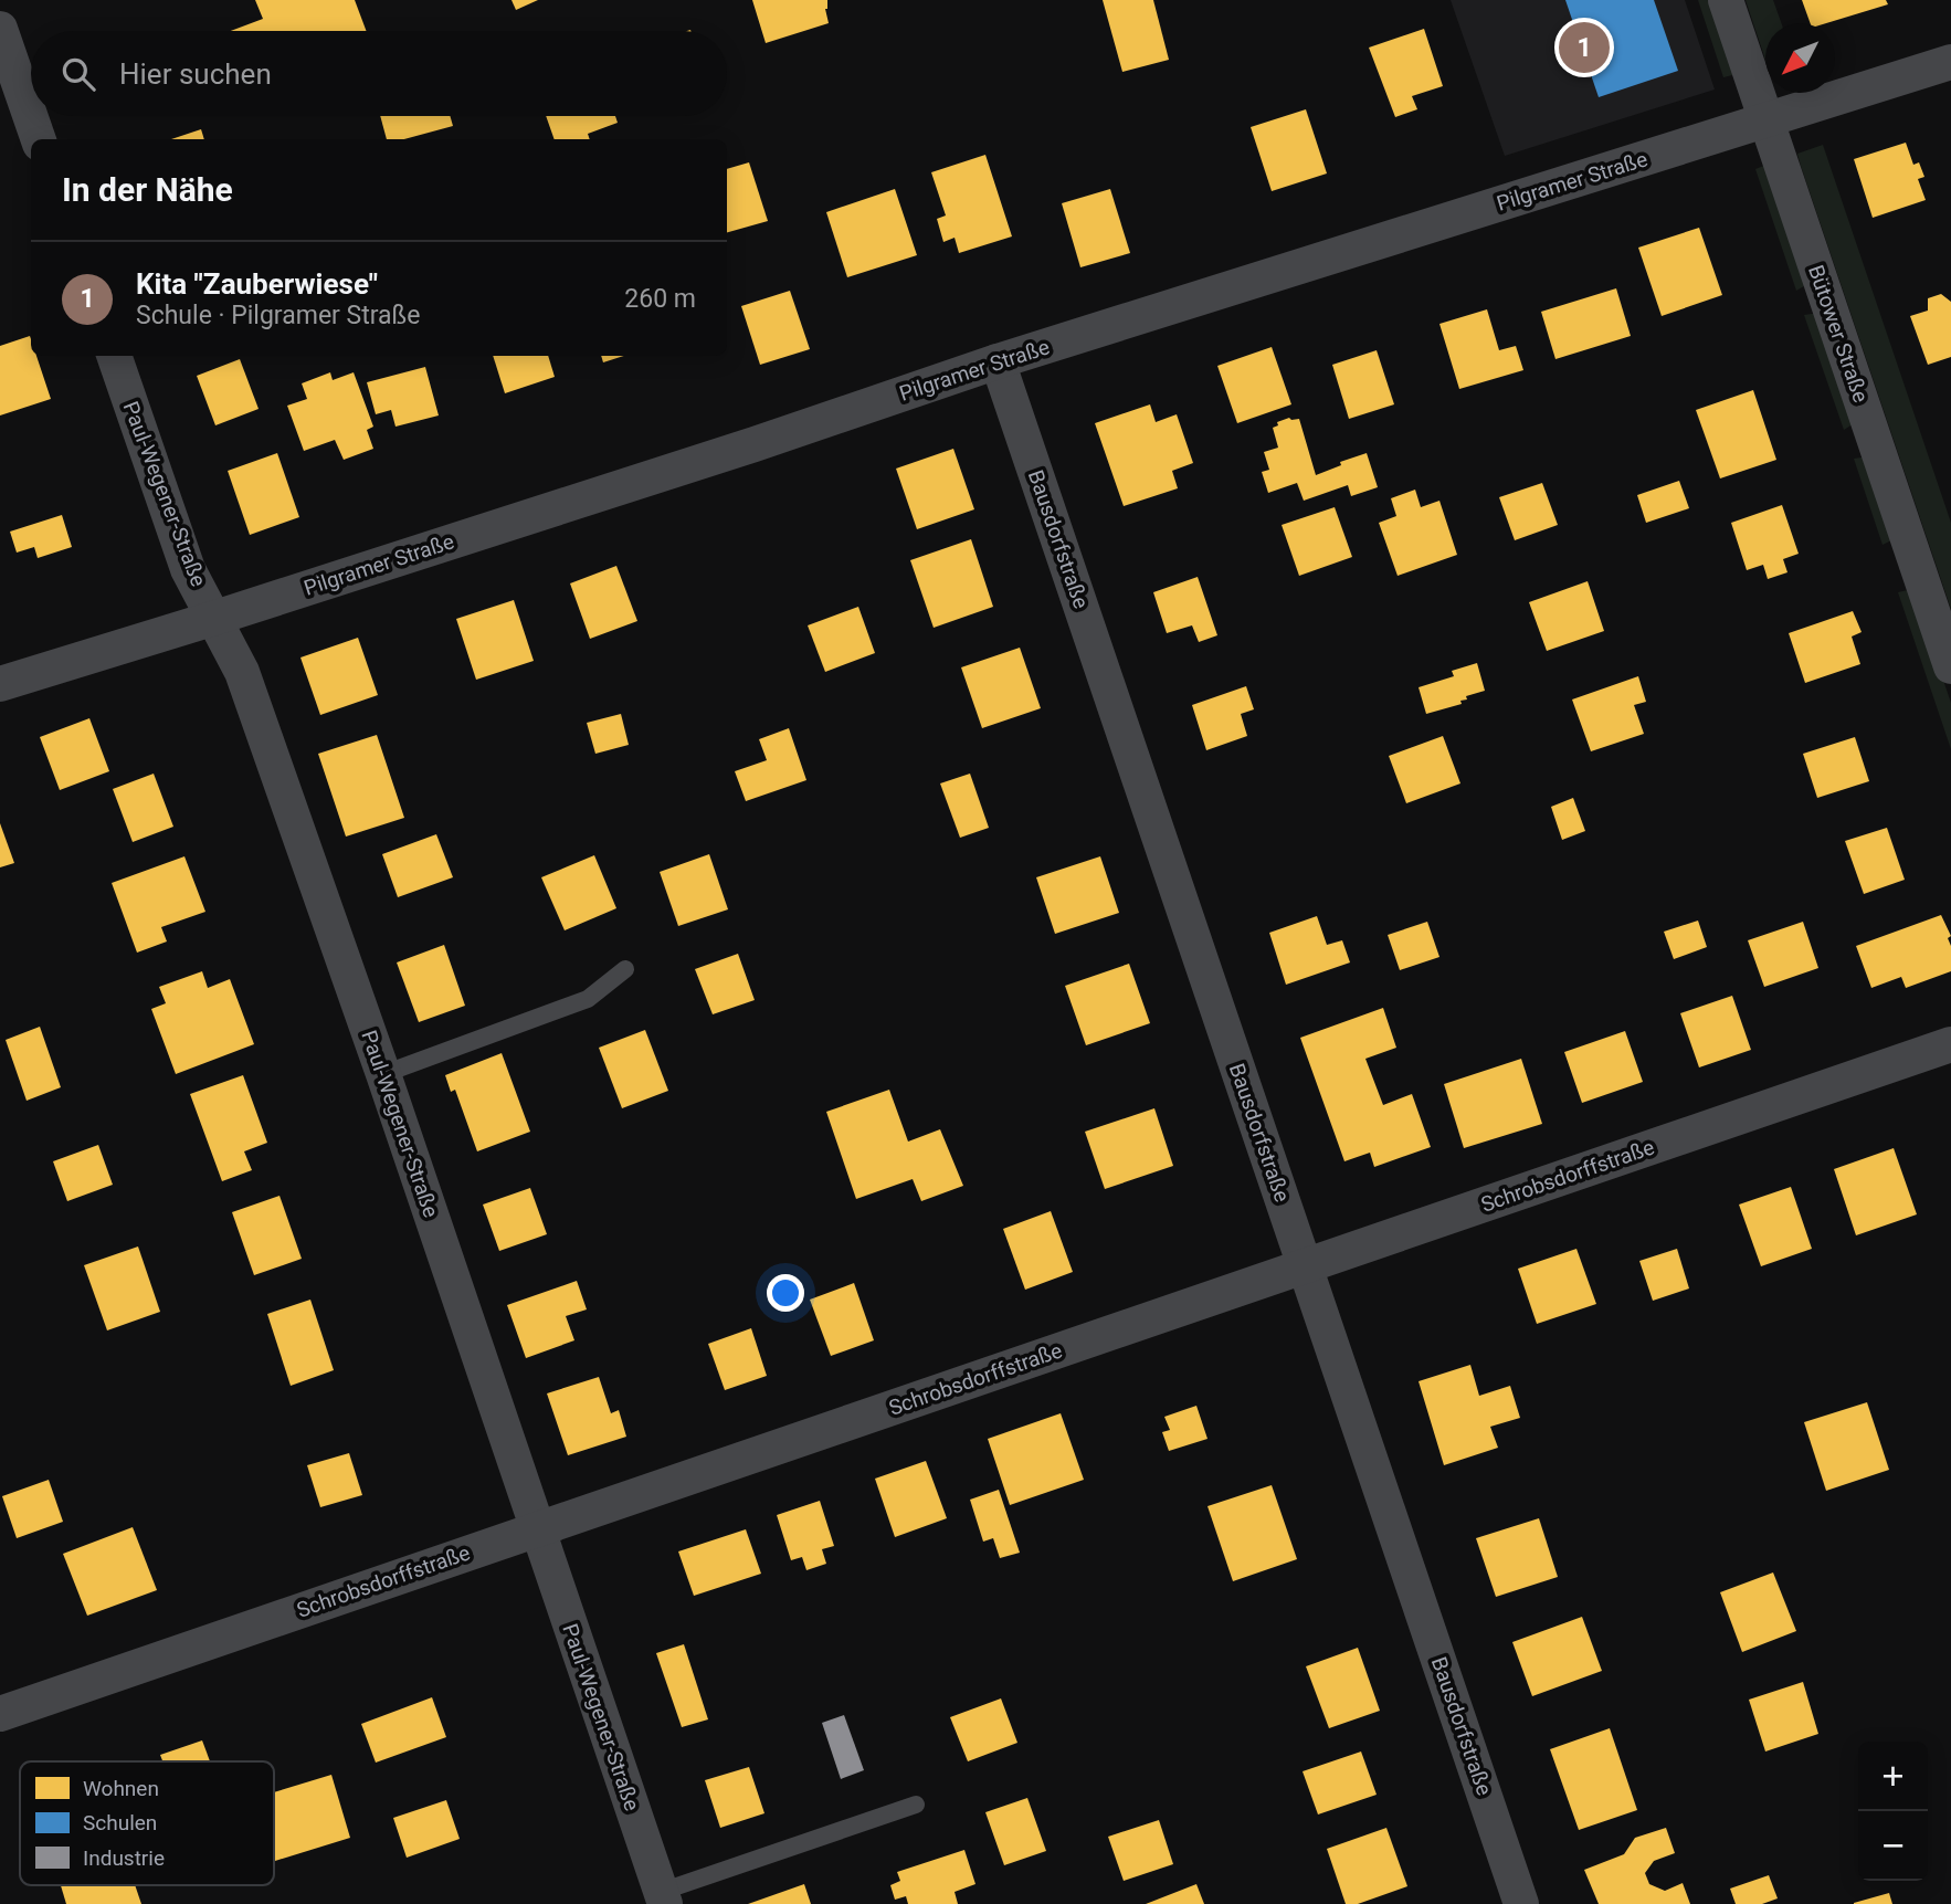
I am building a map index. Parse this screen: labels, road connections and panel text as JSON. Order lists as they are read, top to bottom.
{
  "streets": {
    "street": [
      "Pilgramer Straße",
      "Bütower Straße",
      "Paul-Wegener-Straße",
      "Bausdorfstraße",
      "Schrobsdorffstraße"
    ]
  },
  "crossings": [
    ["Pilgramer Straße", "Bütower Straße"],
    ["Pilgramer Straße", "Paul-Wegener-Straße"],
    ["Pilgramer Straße", "Bausdorfstraße"],
    ["Paul-Wegener-Straße", "Schrobsdorffstraße"],
    ["Bausdorfstraße", "Schrobsdorffstraße"]
  ],
  "legend": ["Wohnen", "Schulen", "Industrie"],
  "north": "bottom left",
  "page": {
    "pins": "1",
    "search": "Hier suchen",
    "heading": "In der Nähe",
    "list": [
      {
        "mark": "1",
        "name": "Kita \"Zauberwiese\"",
        "note": "Schule · Pilgramer Straße",
        "value": "260 m"
      }
    ],
    "map_buttons": ["+", "−"]
  }
}
